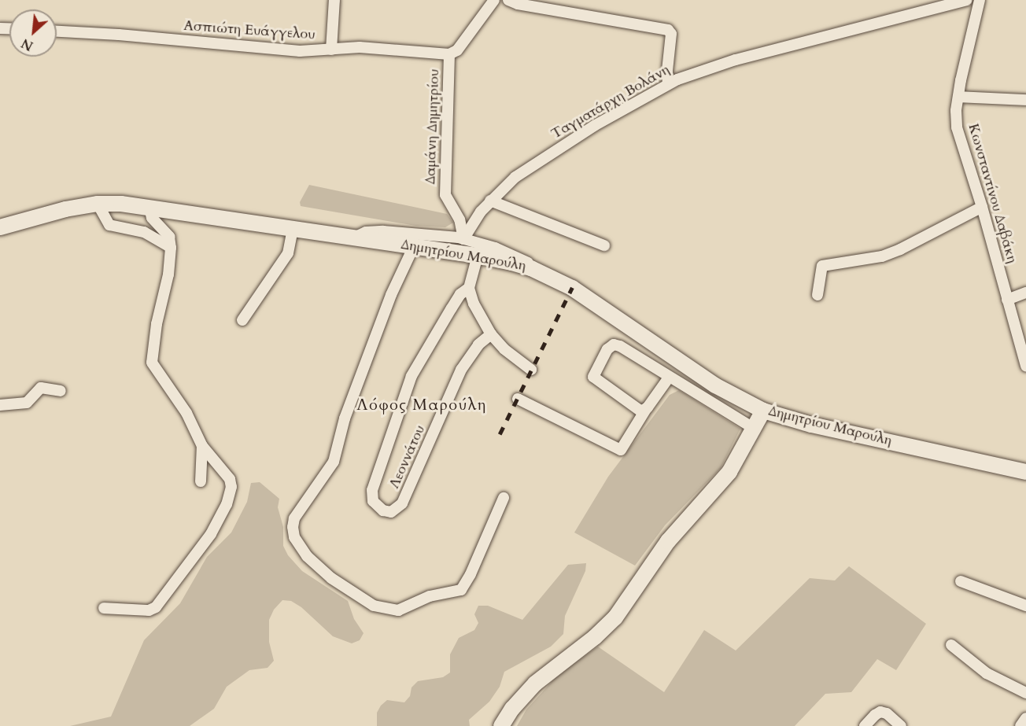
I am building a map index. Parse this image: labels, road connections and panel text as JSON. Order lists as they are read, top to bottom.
{
  "streets": {
    "main road": ["Δημητρίου Μαρούλη"],
    "street": [
      "Ασπιώτη Ευάγγελου",
      "Ταγματάρχη Βολάνη",
      "Δαμάνη Δημητρίου",
      "Κωνσταντίνου Δαβάκη",
      "Λεοννάτου"
    ]
  },
  "crossings": [
    ["Ασπιώτη Ευάγγελου", "Δαμάνη Δημητρίου"],
    ["Ταγματάρχη Βολάνη", "Δαμάνη Δημητρίου"],
    ["Δημητρίου Μαρούλη", "Λεοννάτου"]
  ],
  "districts": ["Λόφος Μαρούλη"],
  "north": "bottom left"
}
